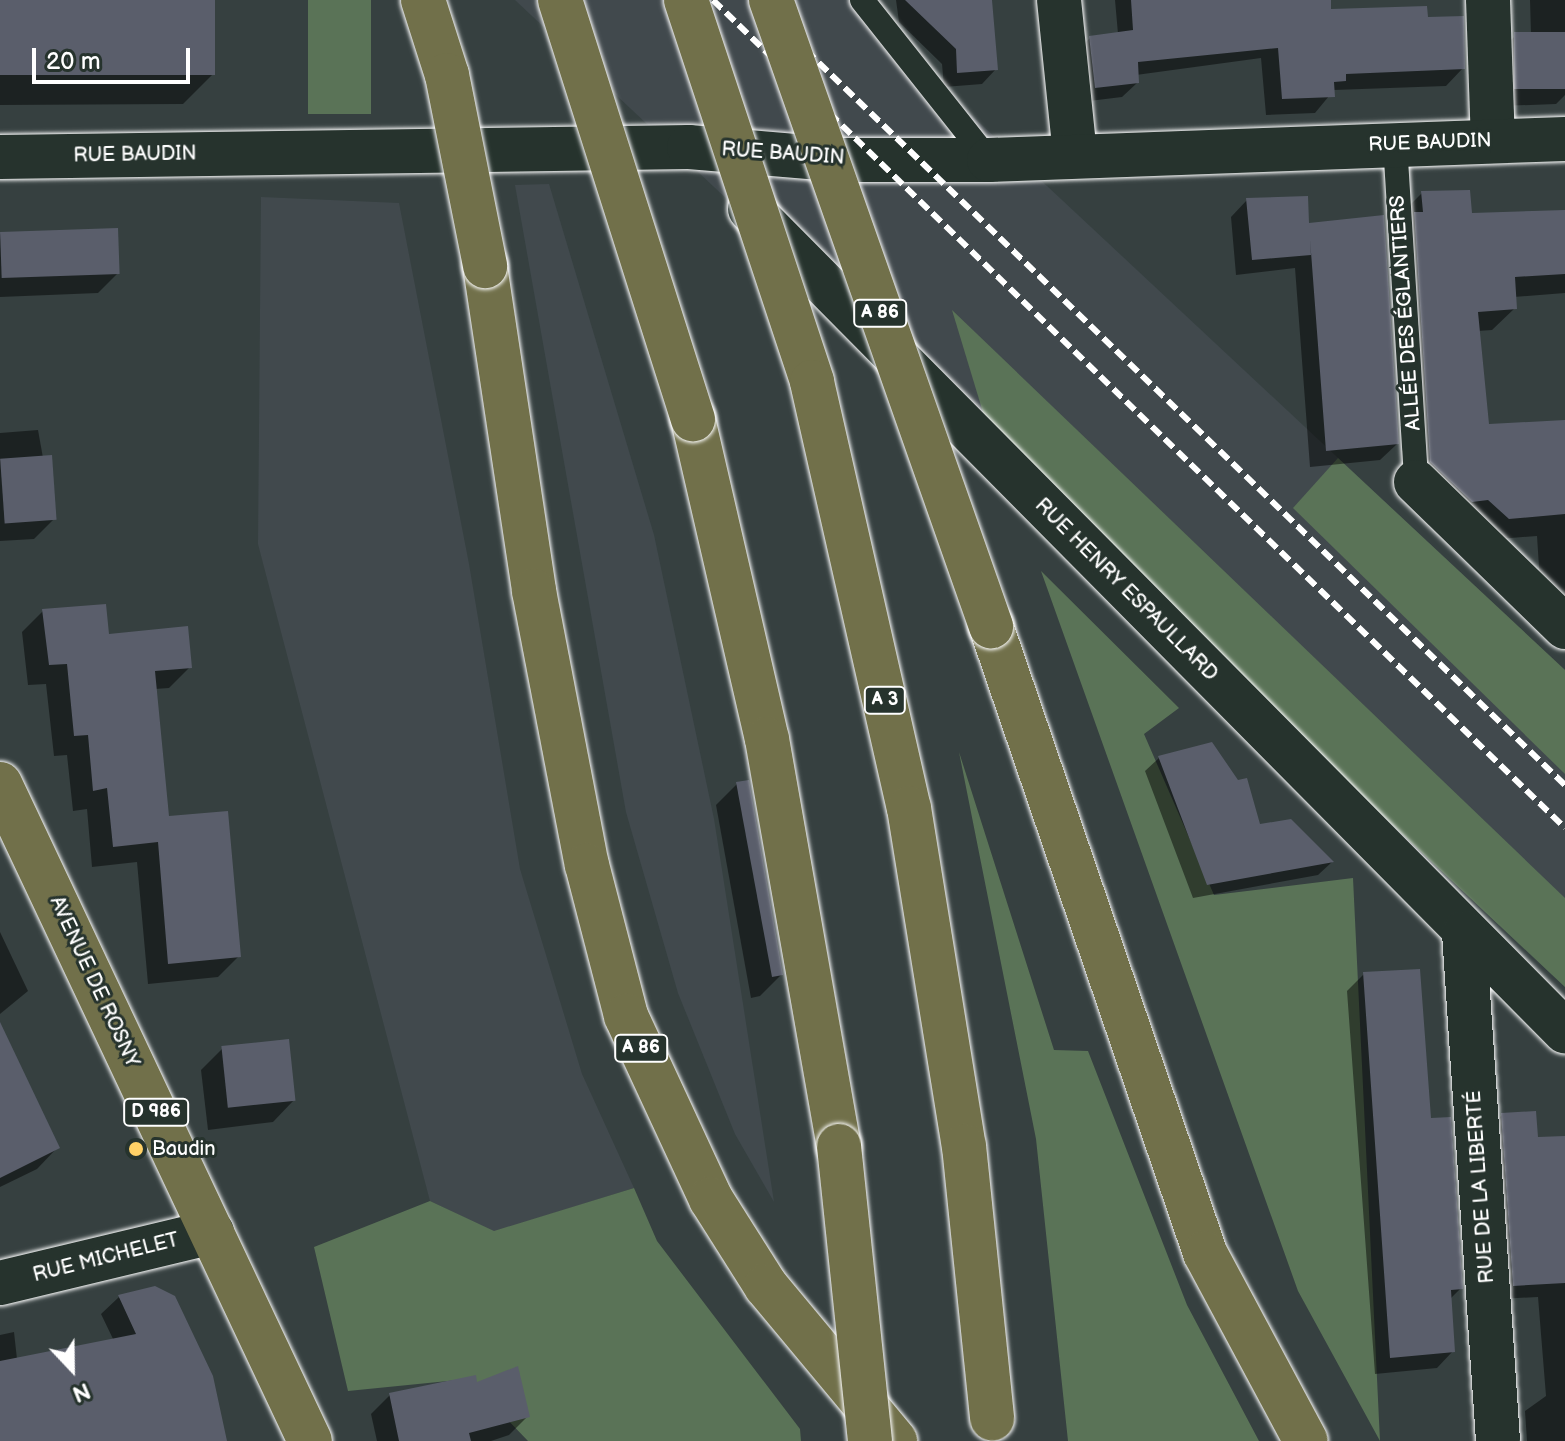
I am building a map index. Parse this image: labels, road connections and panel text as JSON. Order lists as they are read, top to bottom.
{
  "streets": {
    "main road": [
      "A 86",
      "A 3",
      "AVENUE DE ROSNY",
      "D 986"
    ],
    "street": [
      "RUE BAUDIN",
      "RUE HENRY ESPAULLARD",
      "RUE DE LA LIBERTÉ",
      "RUE MICHELET"
    ],
    "lane": ["ALLÉE DES ÉGLANTIERS"]
  },
  "crossings": [
    ["RUE BAUDIN", "ALLÉE DES ÉGLANTIERS"],
    ["RUE BAUDIN", "RUE HENRY ESPAULLARD"],
    ["RUE HENRY ESPAULLARD", "RUE DE LA LIBERTÉ"],
    ["AVENUE DE ROSNY", "RUE MICHELET"]
  ],
  "places": ["Baudin"],
  "scale_bar": "20 m",
  "north": "bottom"
}
